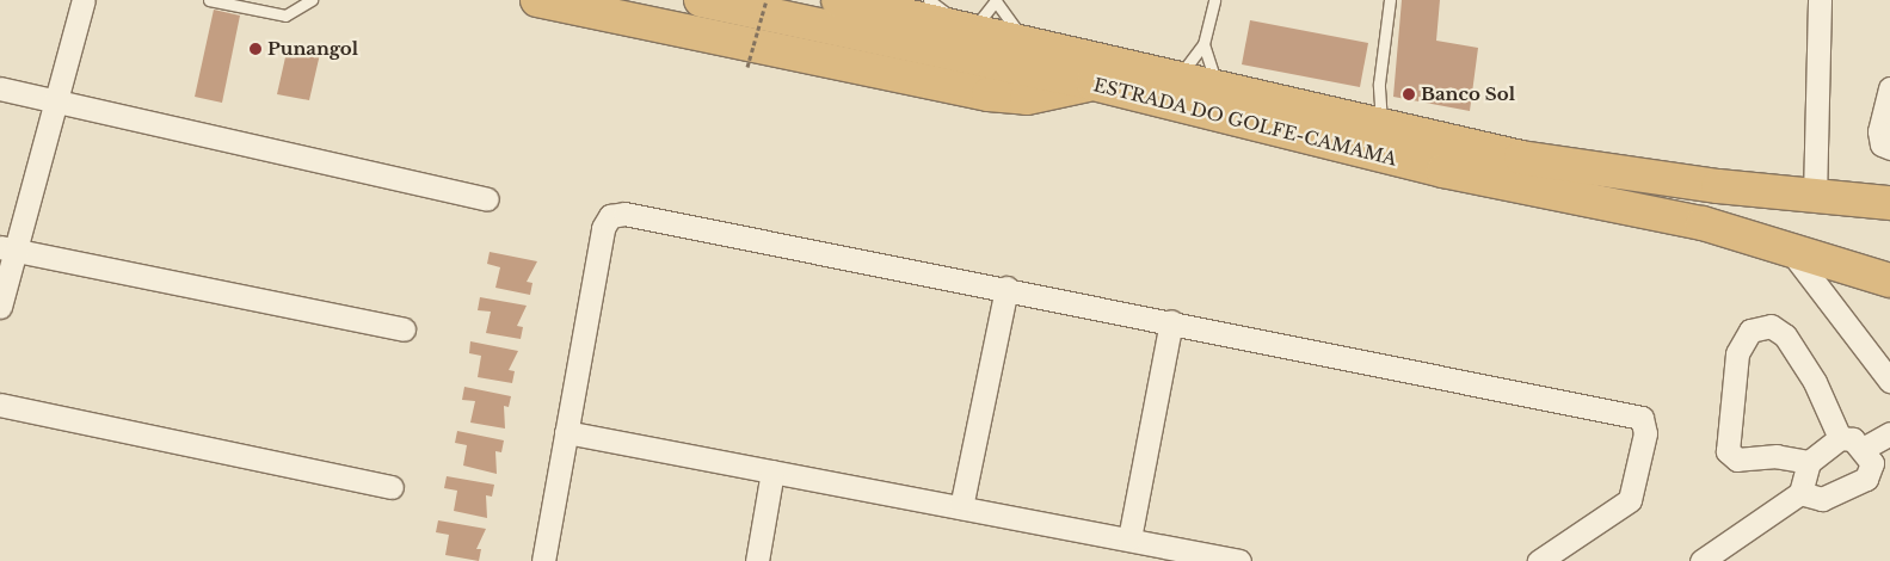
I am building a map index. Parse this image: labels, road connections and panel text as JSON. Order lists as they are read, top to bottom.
{
  "streets": {
    "highway": ["ESTRADA DO GOLFE-CAMAMA"]
  },
  "places": ["Punangol", "Banco Sol"]
}
